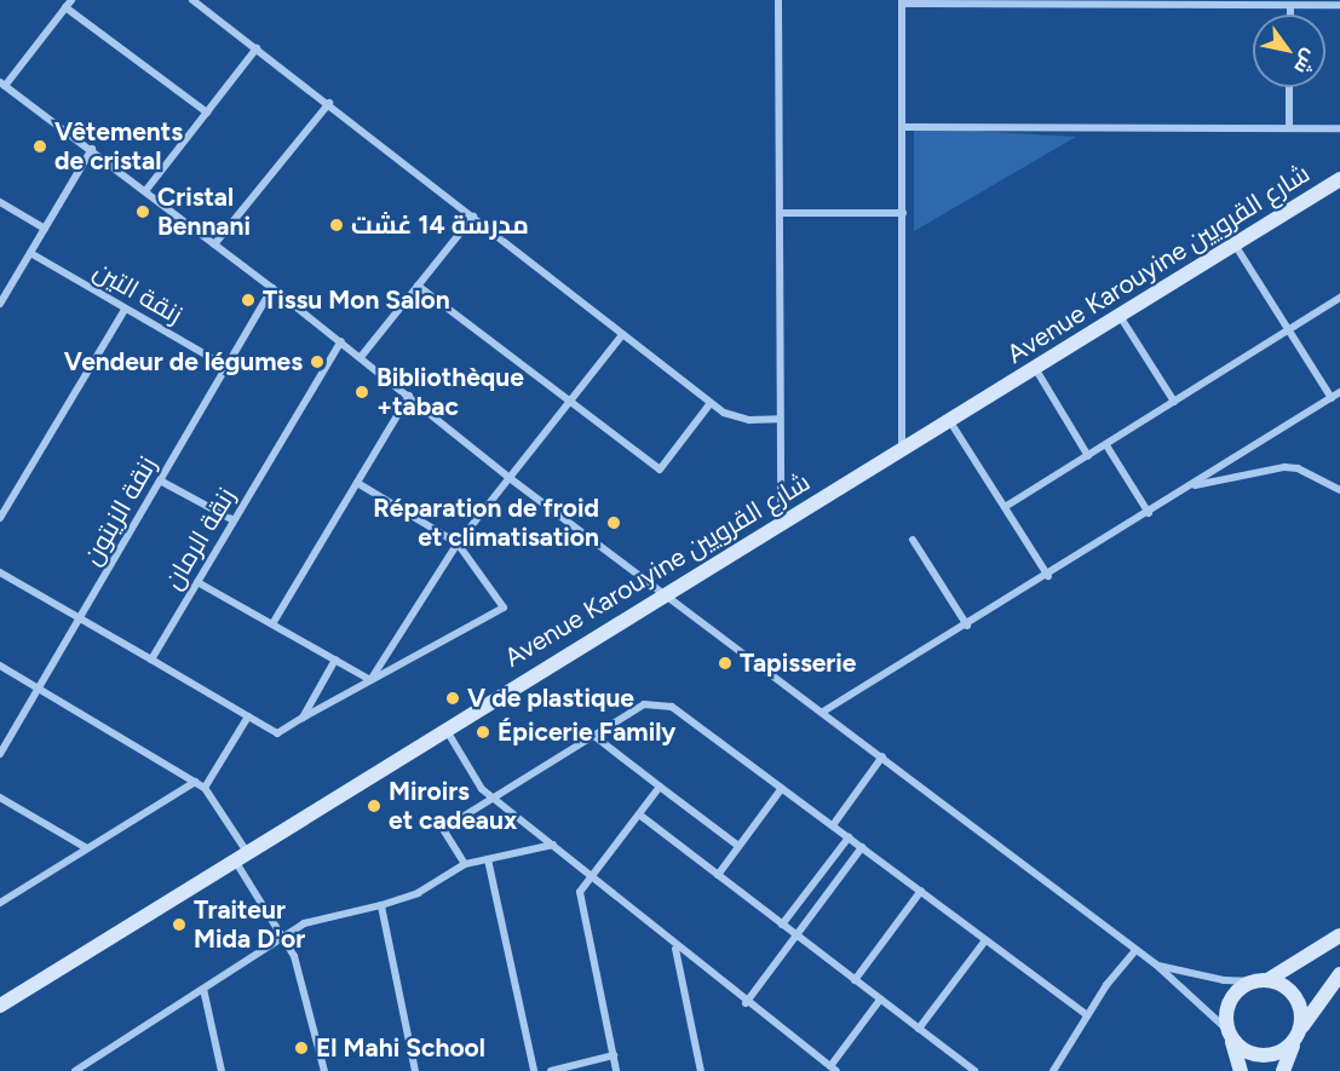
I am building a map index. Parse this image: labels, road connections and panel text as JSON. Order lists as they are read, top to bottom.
{
  "streets": {
    "street": [
      "Avenue Karouyine شارع القرويين",
      "زنقة التين",
      "زنقة الزيتون",
      "زنقة الرمان"
    ]
  },
  "crossings": [
    ["زنقة التين", "زنقة الزيتون"]
  ],
  "places": [
    "Vêtements de cristal",
    "Cristal Bennani",
    "مدرسة 14 غشت",
    "Tissu Mon Salon",
    "Vendeur de légumes",
    "Bibliothèque +tabac",
    "Réparation de froid et climatisation",
    "Tapisserie",
    "V de plastique",
    "Épicerie Family",
    "Miroirs et cadeaux",
    "Traiteur Mida D'or",
    "El Mahi School"
  ],
  "north": "bottom right"
}
